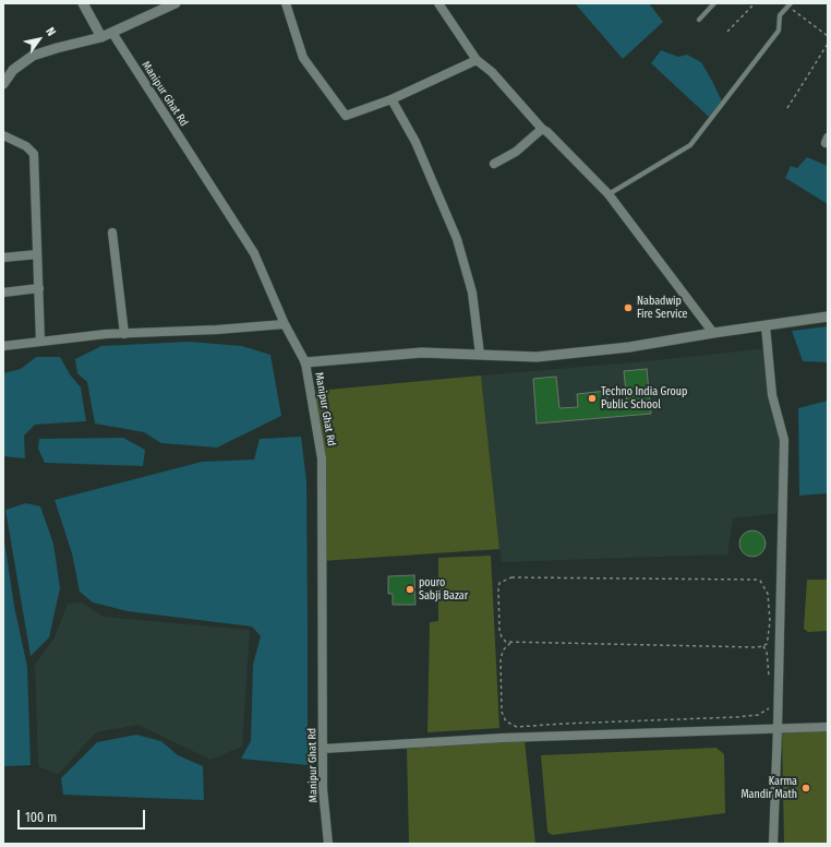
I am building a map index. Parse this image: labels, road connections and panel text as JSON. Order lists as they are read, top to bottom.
{
  "streets": {
    "street": ["Manipur Ghat Rd"]
  },
  "places": [
    "Nabadwip Fire Service",
    "Techno India Group Public School",
    "pouro Sabji Bazar",
    "Karma Mandir Math"
  ],
  "scale_bar": "100 m",
  "north": "top right"
}
